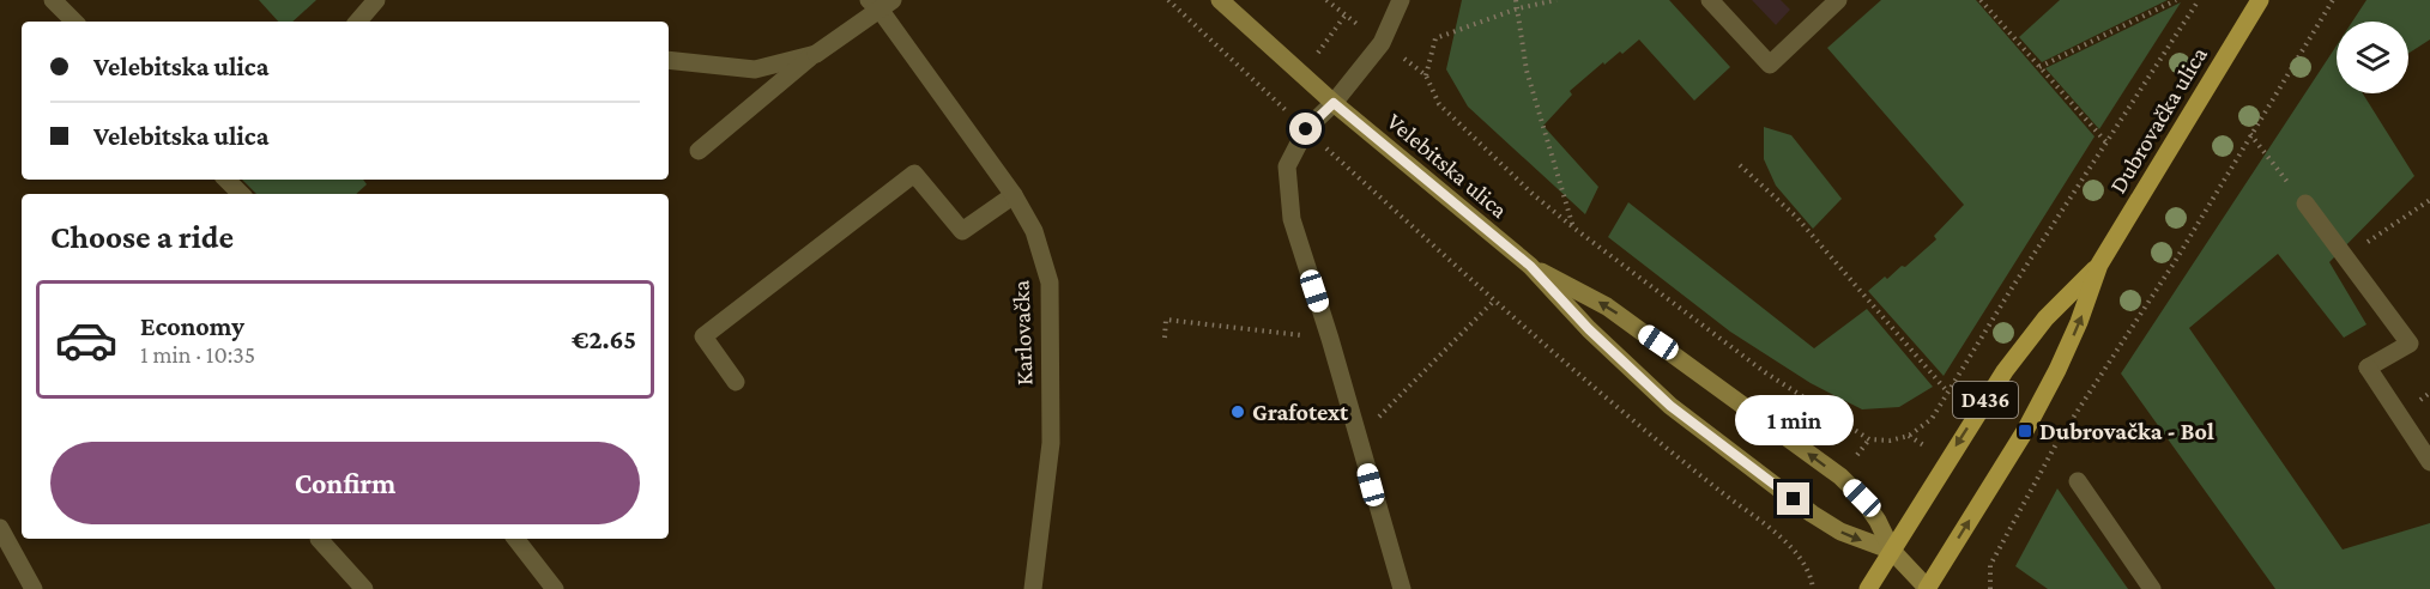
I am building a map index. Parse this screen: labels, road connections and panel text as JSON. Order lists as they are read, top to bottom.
{
  "streets": {
    "main road": ["Dubrovačka ulica", "D436"],
    "street": ["Velebitska ulica", "Karlovačka"]
  },
  "crossings": [
    ["Dubrovačka ulica", "Velebitska ulica"]
  ],
  "places": {
    "other": ["Grafotext"],
    "transit": ["Dubrovačka - Bol"]
  },
  "page": {
    "banner": ["Velebitska ulica", "Velebitska ulica"],
    "heading": "Choose a ride",
    "list": [
      {
        "name": "Economy",
        "note": "1 min · 10:35",
        "value": "€2.65"
      }
    ],
    "bubble": "1 min",
    "buttons": "Confirm"
  }
}
